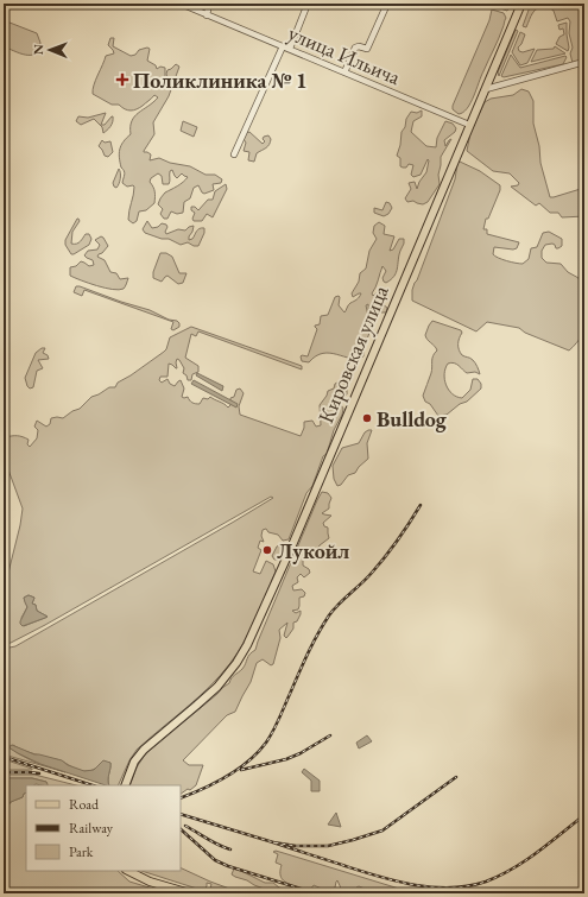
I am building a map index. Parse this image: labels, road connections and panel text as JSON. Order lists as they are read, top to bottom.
{
  "streets": {
    "main road": ["Кировская улица"],
    "street": ["улица Ильича"]
  },
  "crossings": [
    ["улица Ильича", "Кировская улица"]
  ],
  "places": {
    "health": ["Поликлиника № 1"],
    "other": ["Bulldog", "Лукойл"]
  },
  "legend": ["Road", "Railway", "Park"],
  "north": "left"
}
